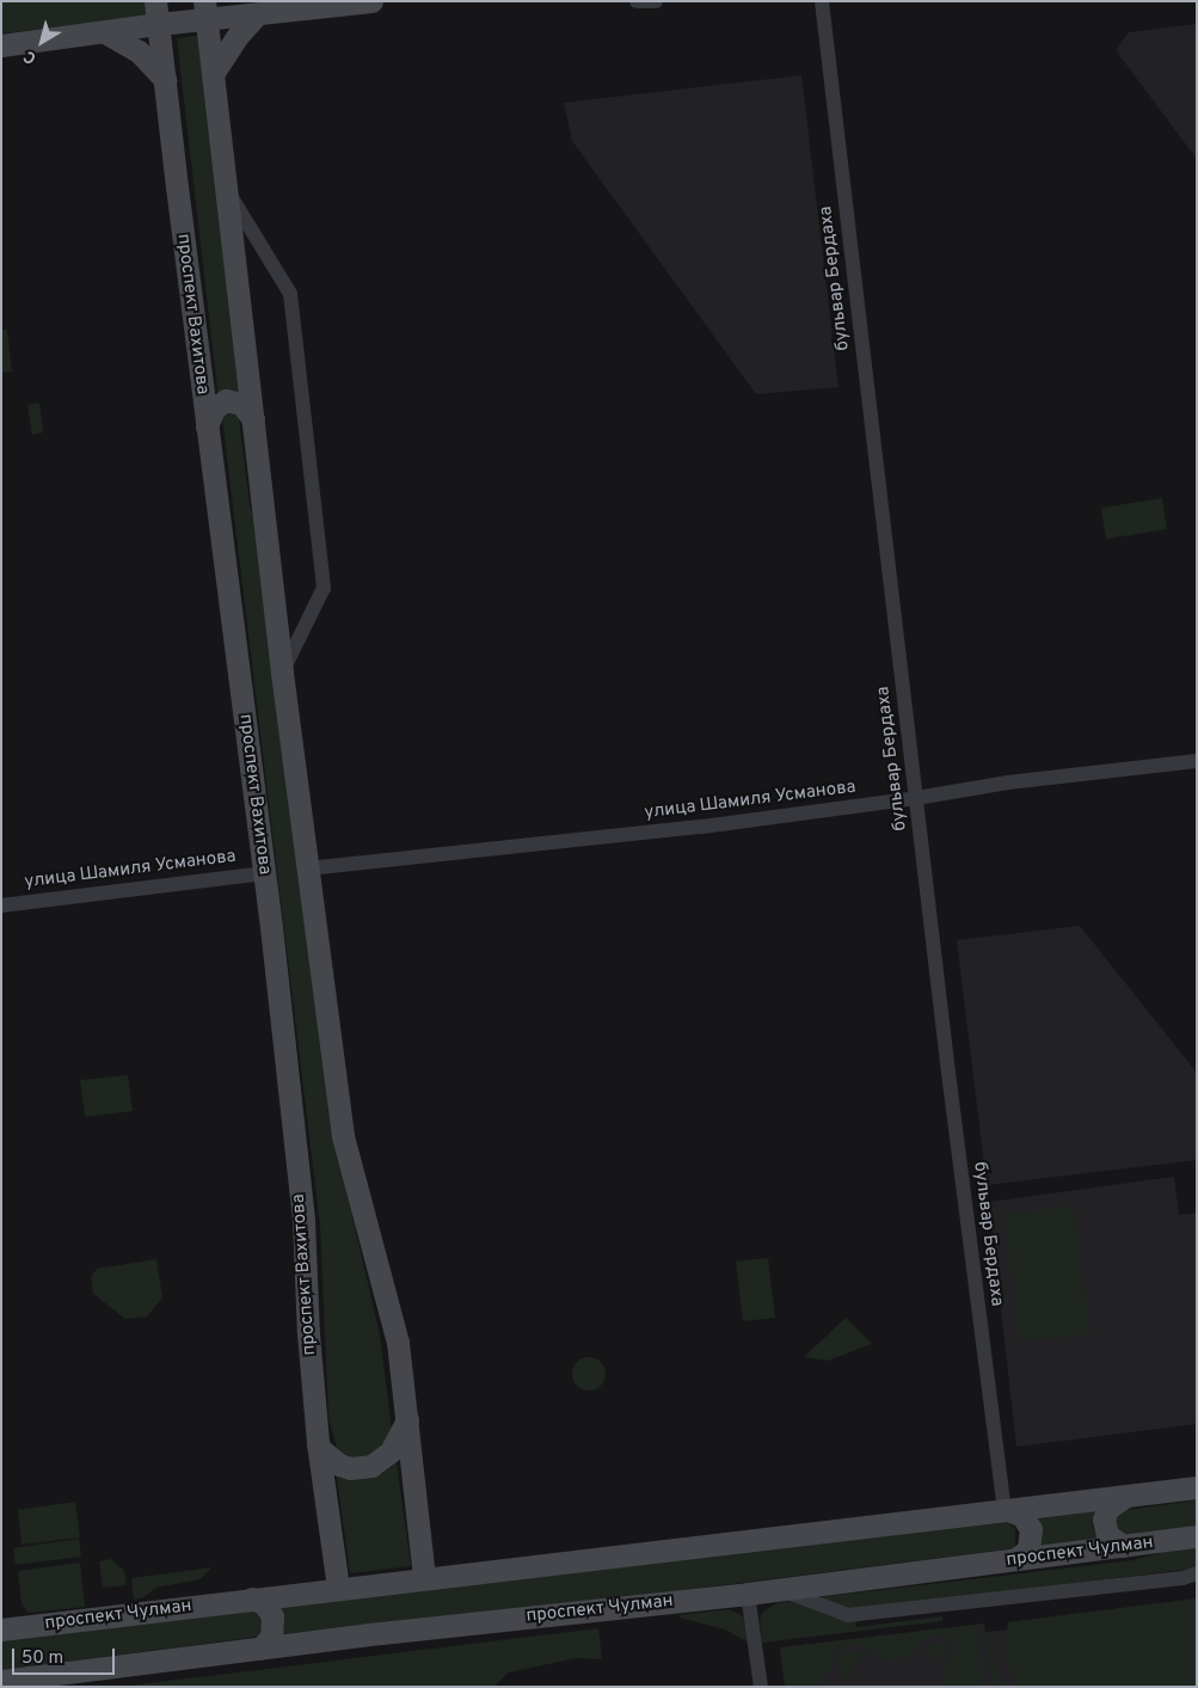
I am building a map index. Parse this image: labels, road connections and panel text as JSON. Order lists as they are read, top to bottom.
{
  "streets": {
    "main road": ["проспект Вахитова", "проспект Чулман"],
    "street": ["бульвар Бердаха", "улица Шамиля Усманова"]
  },
  "crossings": [
    ["бульвар Бердаха", "улица Шамиля Усманова"],
    ["бульвар Бердаха", "проспект Чулман"],
    ["проспект Вахитова", "улица Шамиля Усманова"],
    ["проспект Вахитова", "проспект Чулман"]
  ],
  "scale_bar": "50 m",
  "north": "bottom left"
}
